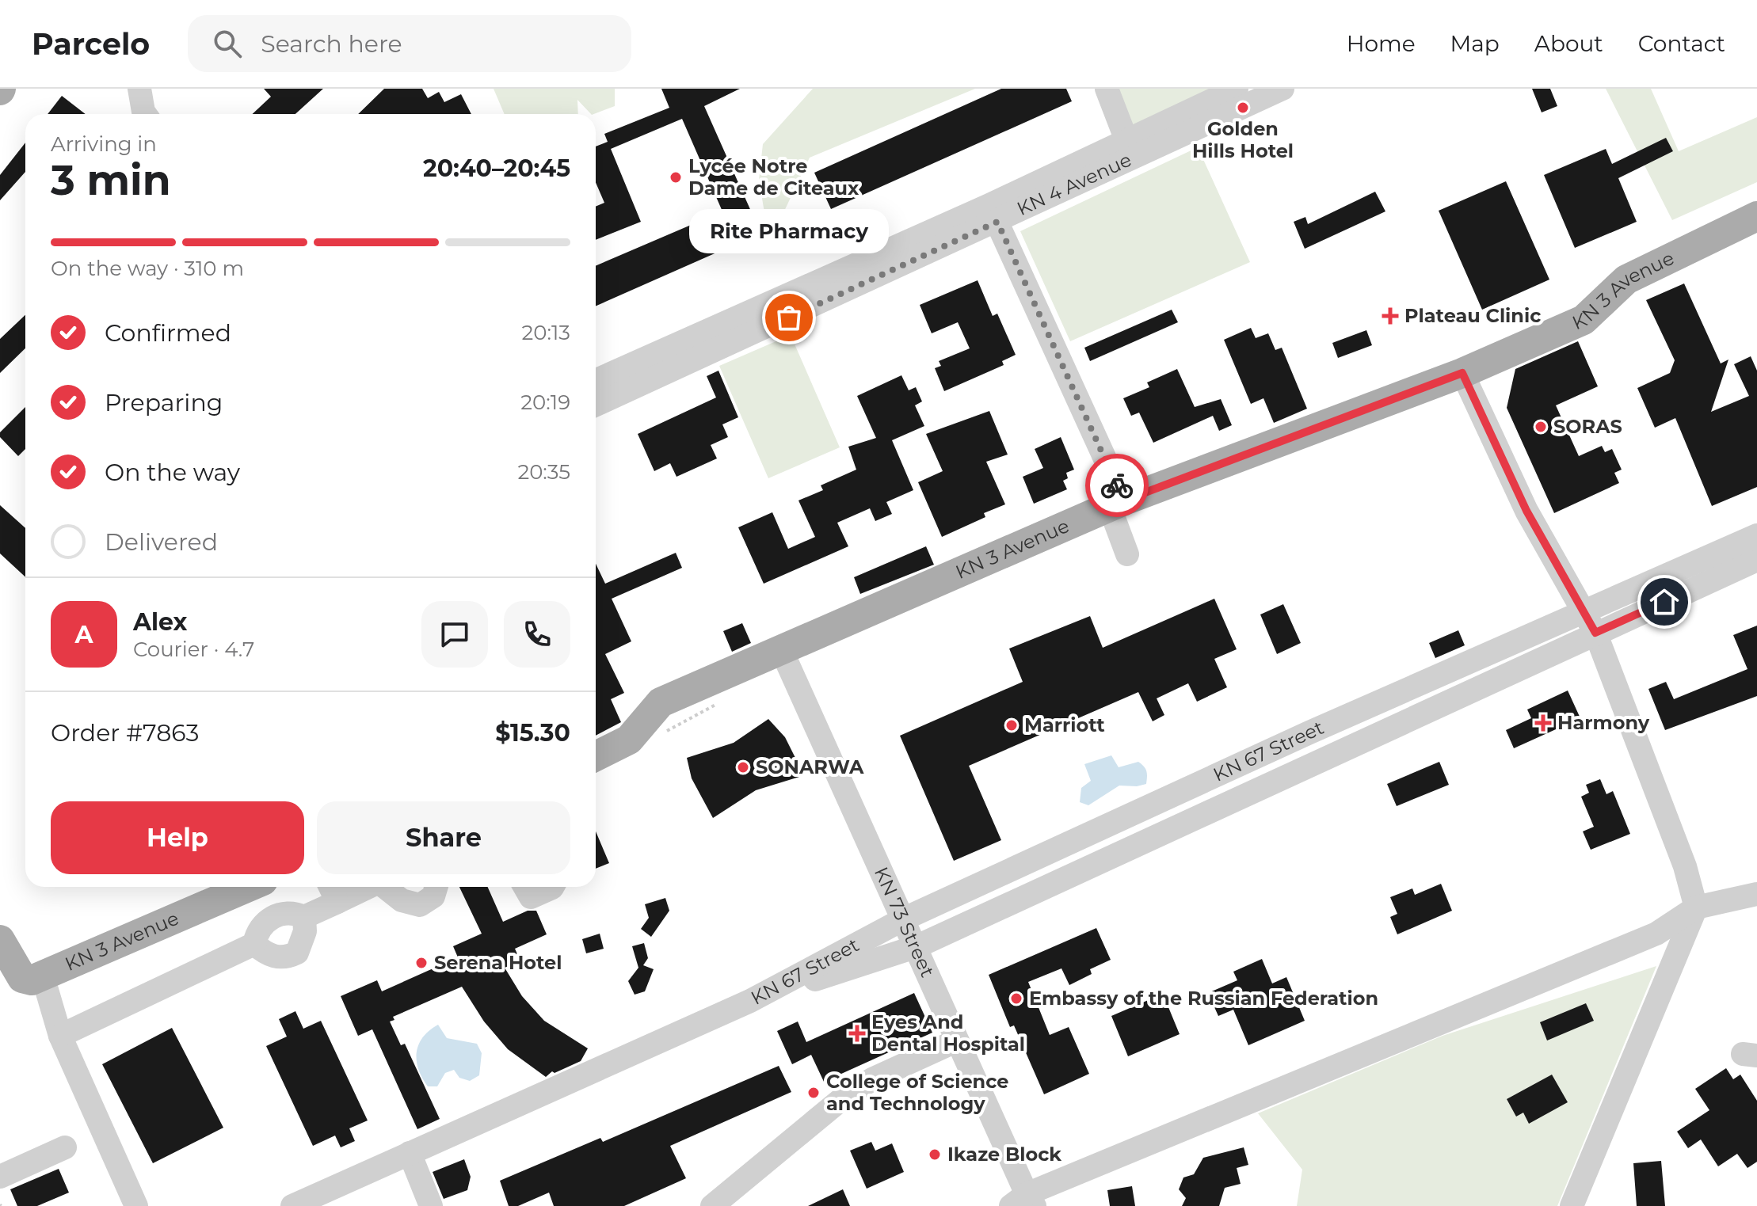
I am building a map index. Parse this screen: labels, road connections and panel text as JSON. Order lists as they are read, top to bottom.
{
  "streets": {
    "main road": ["KN 3 Avenue"],
    "street": ["KN 4 Avenue", "KN 67 Street", "KN 73 Street"]
  },
  "crossings": [
    ["KN 3 Avenue", "KN 73 Street"],
    ["KN 67 Street", "KN 73 Street"]
  ],
  "places": {
    "other": [
      "Golden Hills Hotel",
      "Lycée Notre Dame de Citeaux",
      "Rite Pharmacy",
      "SORAS",
      "Marriott",
      "SONARWA",
      "Serena Hotel",
      "Embassy of the Russian Federation",
      "College of Science and Technology",
      "Ikaze Block"
    ],
    "health": ["Plateau Clinic", "Harmony", "Eyes And Dental Hospital"]
  },
  "page": {
    "header": "Parcelo",
    "search": "Search here",
    "nav": [
      "Home",
      "Map",
      "About",
      "Contact"
    ],
    "heading": ["3 min", "Arriving in", "20:40–20:45"],
    "panel": [
      "Alex",
      "Courier · 4.7",
      "Order #7863",
      "$15.30"
    ],
    "bubble": "Rite Pharmacy",
    "bar": "On the way · 310 m",
    "list": [
      ["Confirmed", "20:13"],
      ["Preparing", "20:19"],
      ["On the way", "20:35"],
      "Delivered"
    ],
    "round": "A",
    "buttons": ["Help", "Share"]
  }
}
